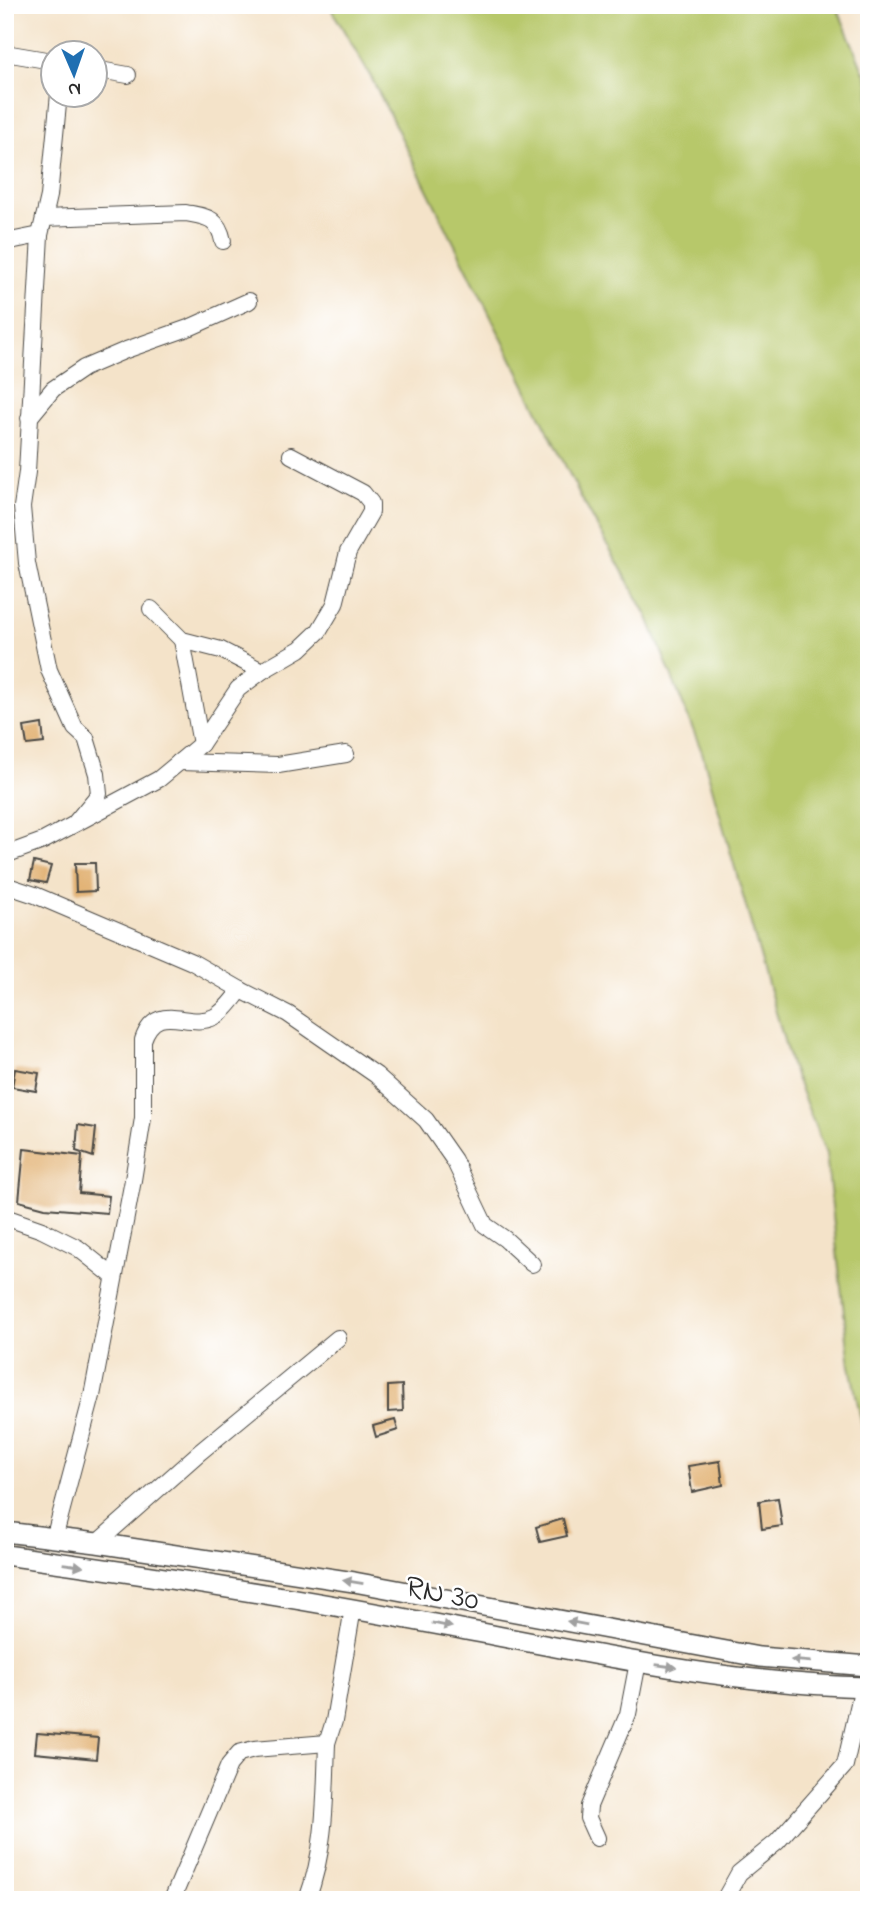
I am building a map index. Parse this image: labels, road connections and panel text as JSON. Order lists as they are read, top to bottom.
{
  "streets": {
    "main road": ["RN 30"]
  },
  "north": "bottom"
}
